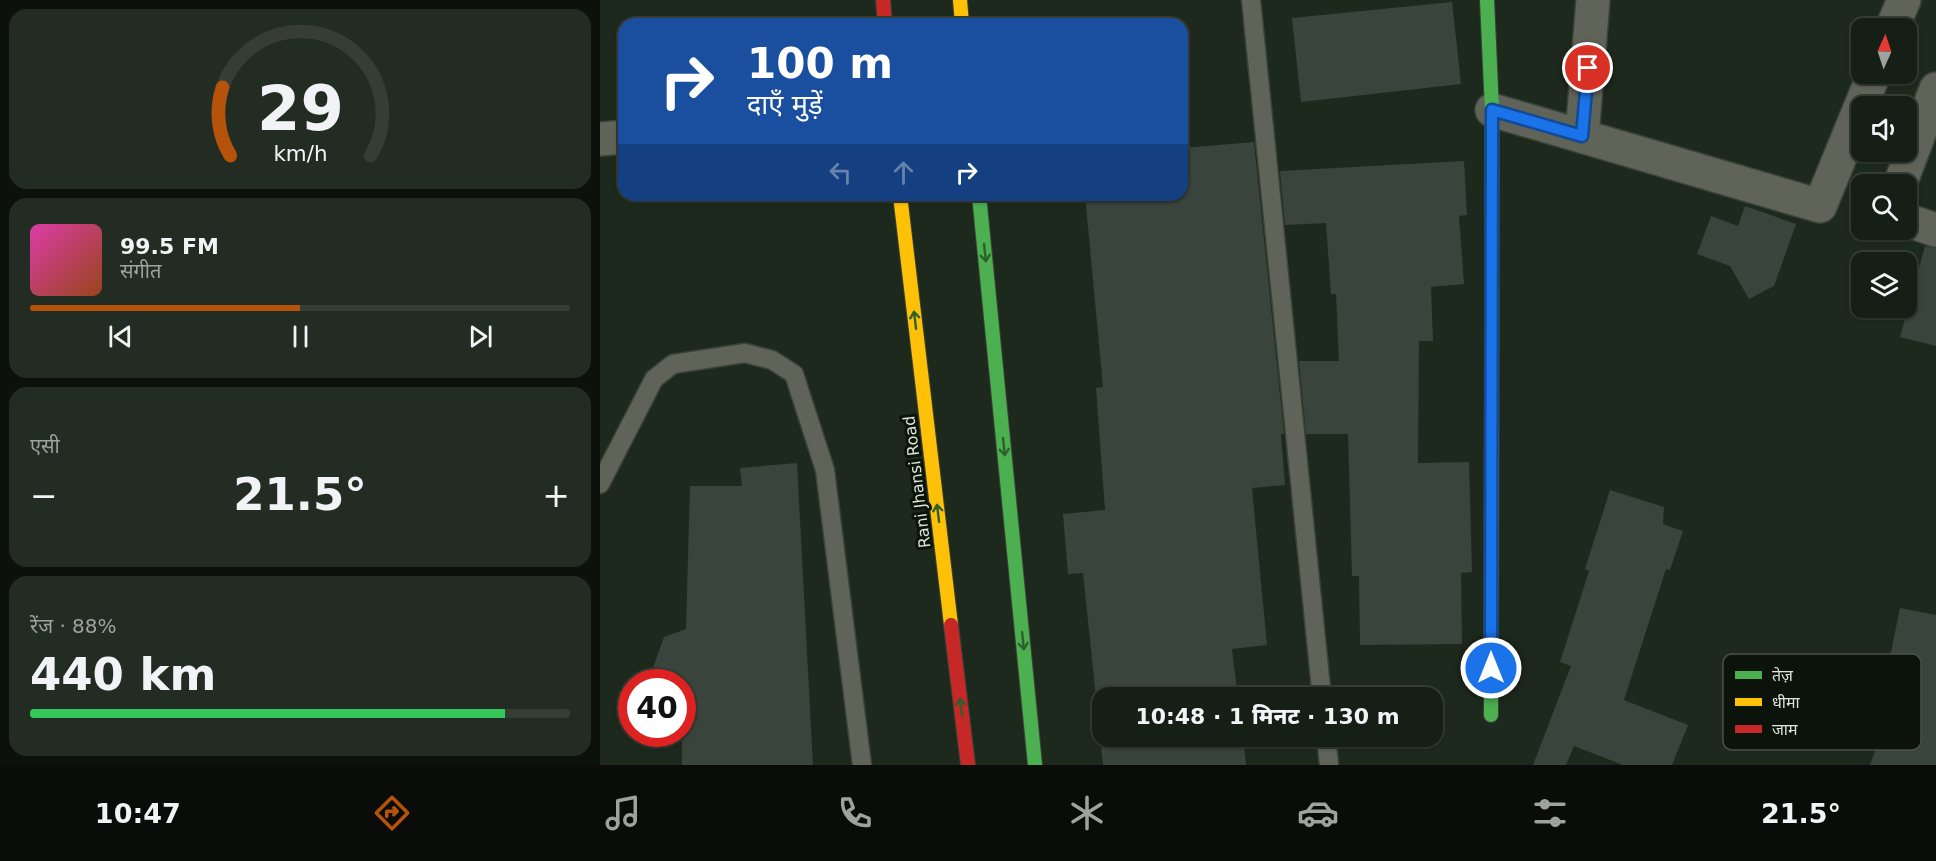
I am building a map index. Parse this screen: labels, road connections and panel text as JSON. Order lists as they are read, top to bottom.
{
  "streets": {
    "main road": ["Rani Jhansi Road"]
  },
  "legend": ["तेज़", "धीमा", "जाम"],
  "north": "top",
  "page": {
    "turn": ["100 m", "दाएँ मुड़ें"],
    "song": ["99.5 FM", "संगीत"],
    "tile": [
      "एसी",
      ["रेंज · 88%", "440 km"]
    ],
    "heat": ["−", "21.5°", "+"],
    "limit": "40",
    "trip": "10:48 · 1 मिनट · 130 m",
    "tabs": ["10:47", "21.5°"],
    "gauge": ["29", "km/h"]
  }
}
